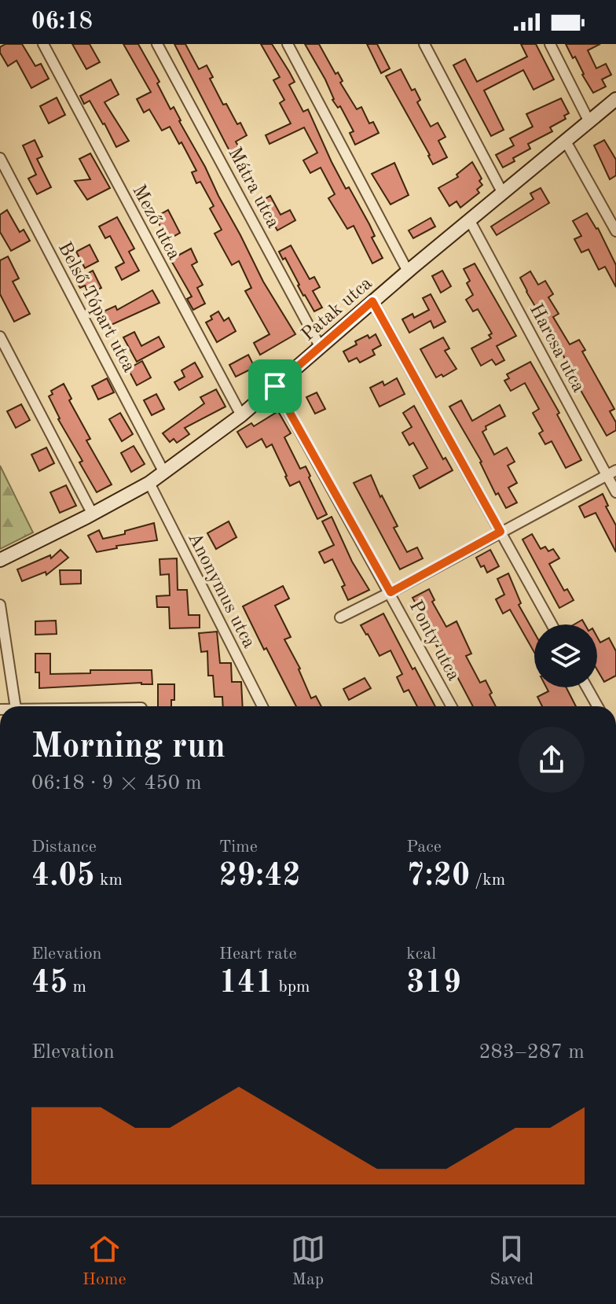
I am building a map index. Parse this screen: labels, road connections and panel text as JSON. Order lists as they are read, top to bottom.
{
  "streets": {
    "street": [
      "Mátra utca",
      "Mező utca",
      "Belső Tópart utca",
      "Patak utca",
      "Harcsa utca",
      "Anonymus utca",
      "Ponty utca"
    ]
  },
  "crossings": [
    ["Mátra utca", "Patak utca"],
    ["Mező utca", "Patak utca"],
    ["Belső Tópart utca", "Patak utca"],
    ["Patak utca", "Harcsa utca"],
    ["Patak utca", "Anonymus utca"],
    ["Patak utca", "Ponty utca"]
  ],
  "page": {
    "status": "06:18",
    "heading": ["Morning run", "06:18 · 9 × 450 m"],
    "stats": [
      ["Distance", "4.05 km"],
      ["Time", "29:42"],
      ["Pace", "7:20 /km"],
      ["Elevation", "45 m"],
      ["Heart rate", "141 bpm"],
      ["kcal", "319"]
    ],
    "chart": ["Elevation", "283–287 m"],
    "tabs": ["Home", "Map", "Saved"]
  }
}
